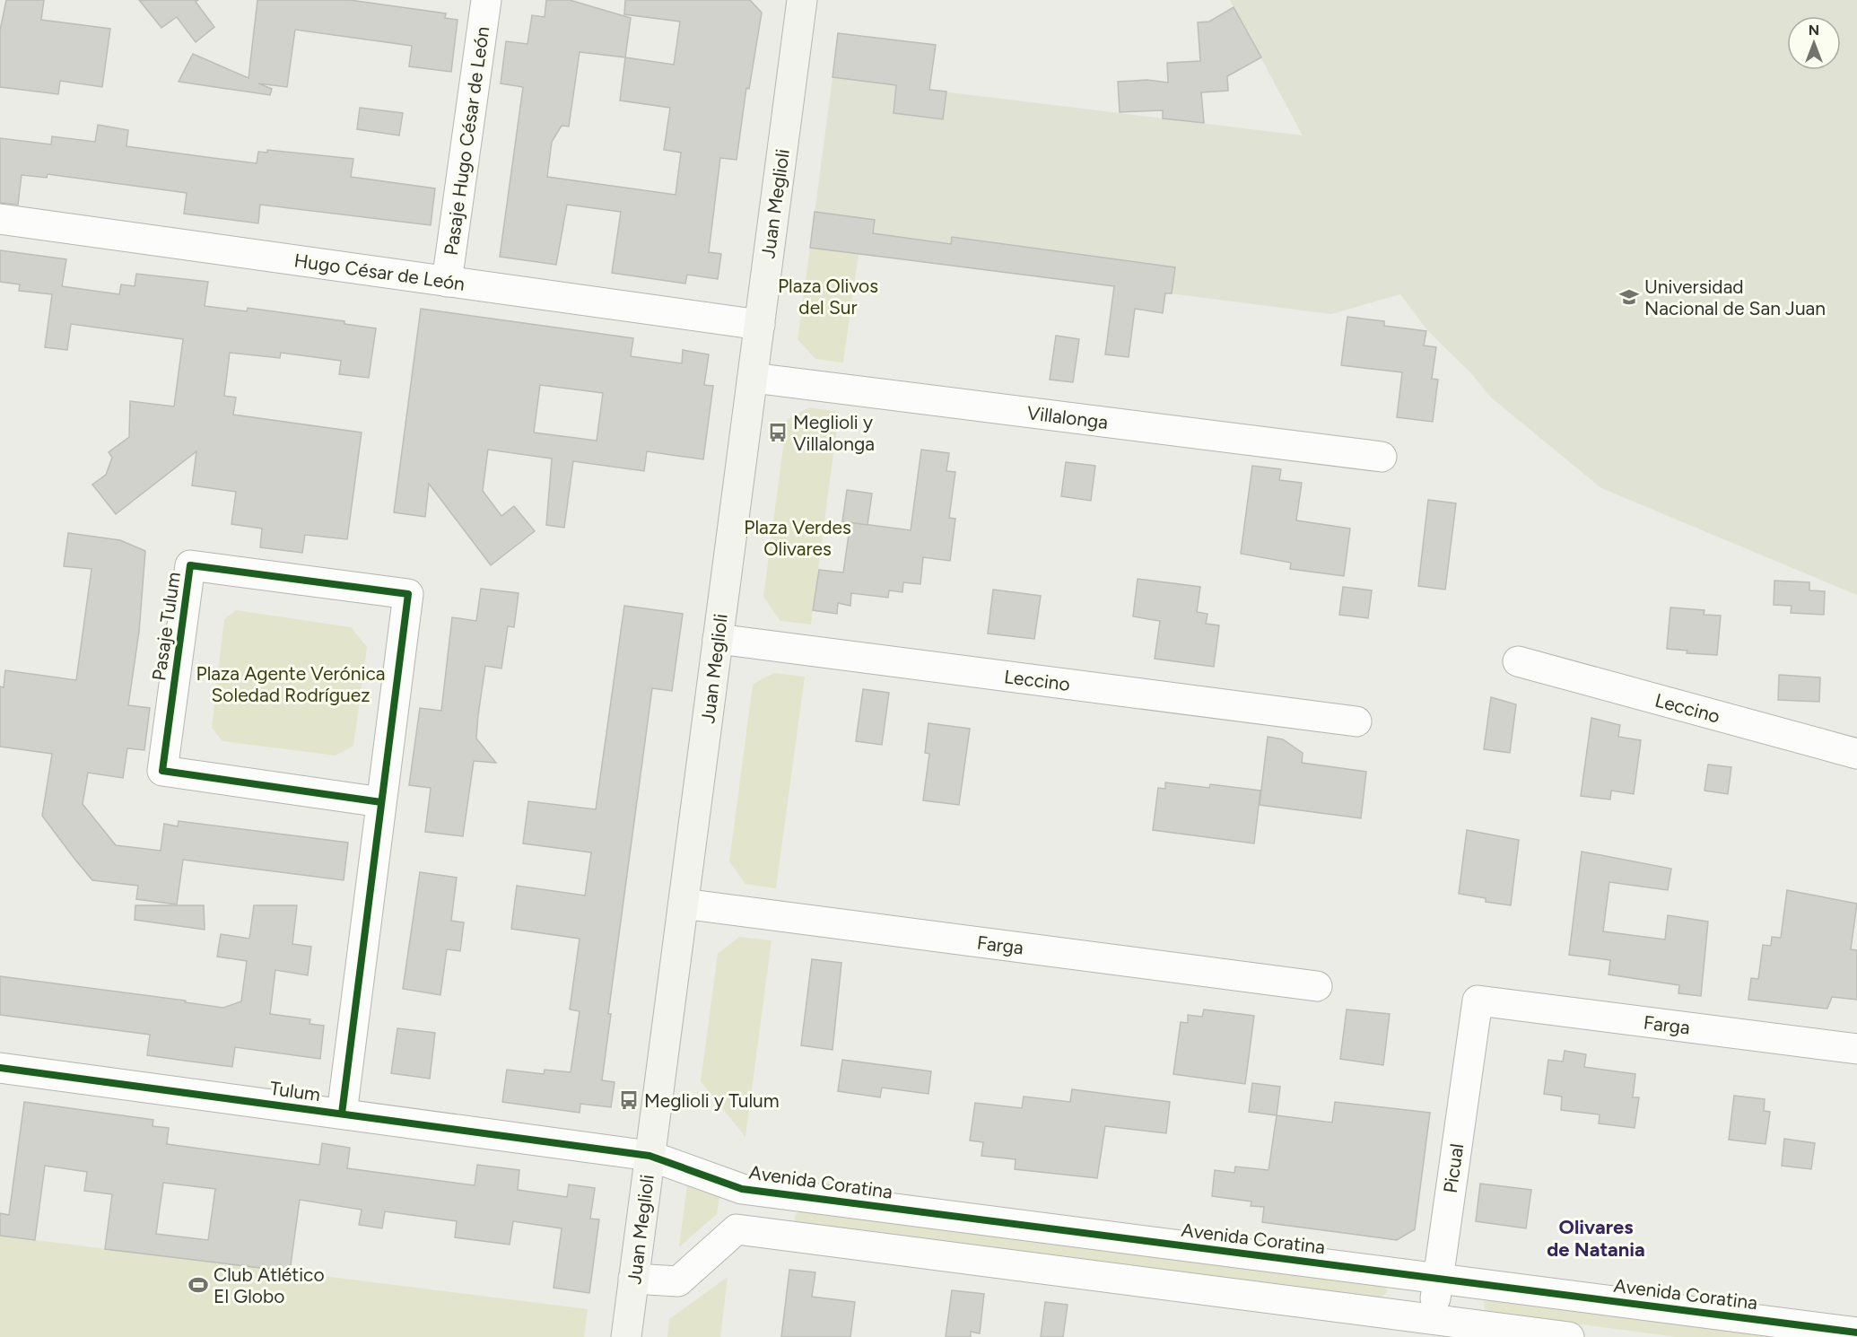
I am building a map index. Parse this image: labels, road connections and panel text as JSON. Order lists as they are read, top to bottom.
{
  "streets": {
    "main road": ["Juan Meglioli"],
    "street": [
      "Pasaje Hugo César de León",
      "Hugo César de León",
      "Villalonga",
      "Pasaje Tulum",
      "Leccino",
      "Farga",
      "Tulum",
      "Picual",
      "Avenida Coratina"
    ]
  },
  "crossings": [
    ["Pasaje Hugo César de León", "Hugo César de León"],
    ["Juan Meglioli", "Hugo César de León"],
    ["Juan Meglioli", "Villalonga"],
    ["Juan Meglioli", "Leccino"],
    ["Juan Meglioli", "Farga"],
    ["Juan Meglioli", "Tulum"],
    ["Juan Meglioli", "Avenida Coratina"],
    ["Pasaje Tulum", "Tulum"],
    ["Farga", "Picual"],
    ["Tulum", "Avenida Coratina"],
    ["Picual", "Avenida Coratina"]
  ],
  "districts": ["Olivares de Natania"],
  "parks": ["Plaza Olivos del Sur", "Plaza Verdes Olivares", "Plaza Agente Verónica Soledad Rodríguez"],
  "places": {
    "school or university": ["Universidad Nacional de San Juan"],
    "bus stop": ["Meglioli y Villalonga", "Meglioli y Tulum"],
    "sports": ["Club Atlético El Globo"]
  },
  "north": "top"
}
